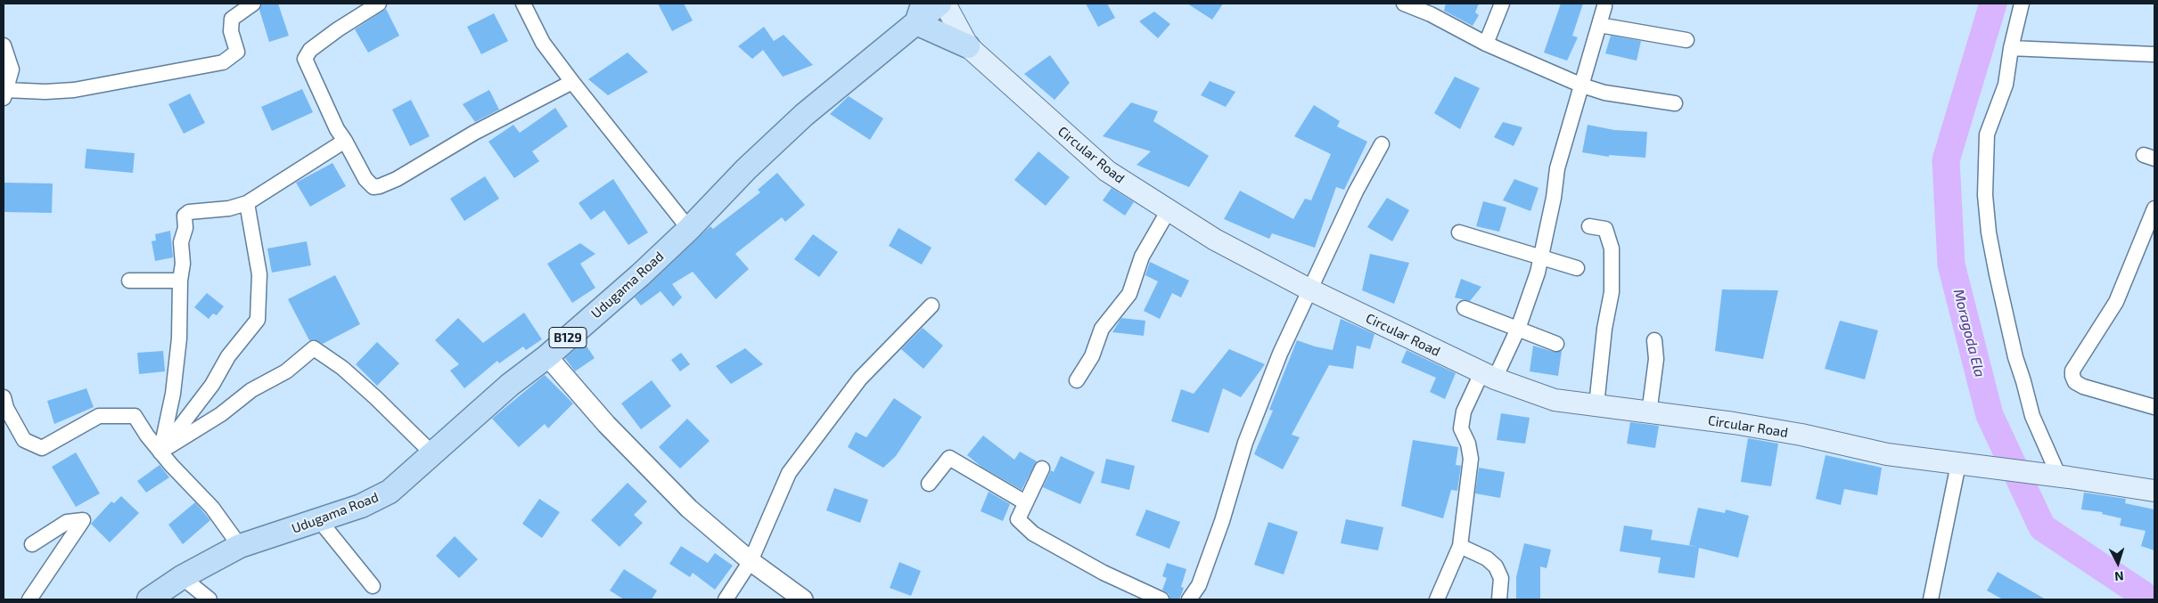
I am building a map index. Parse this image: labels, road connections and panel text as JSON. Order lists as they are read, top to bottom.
{
  "streets": {
    "main road": ["Circular Road", "Udugama Road", "B129"]
  },
  "water": ["Moragoda Ela"],
  "north": "bottom"
}
